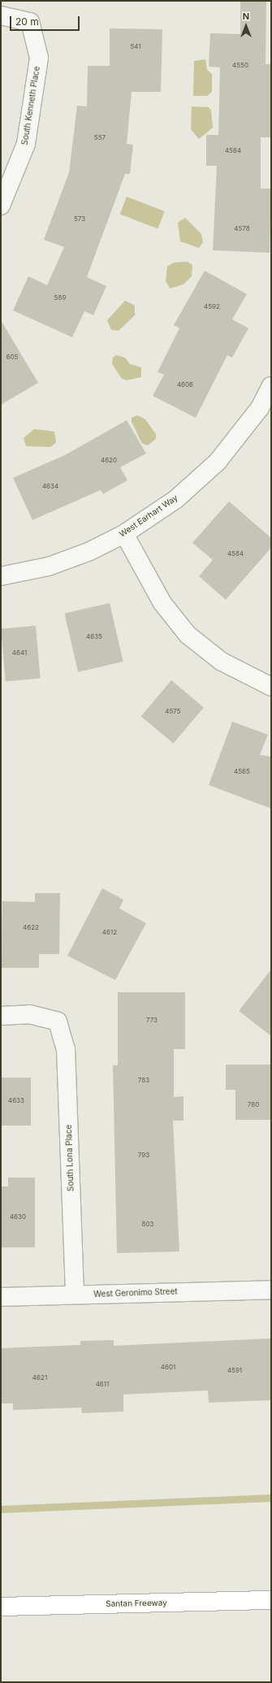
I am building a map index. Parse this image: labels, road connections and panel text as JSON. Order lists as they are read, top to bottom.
{
  "streets": {
    "highway": ["Santan Freeway"],
    "street": [
      "South Kenneth Place",
      "West Earhart Way",
      "South Lona Place",
      "West Geronimo Street"
    ]
  },
  "crossings": [
    ["South Lona Place", "West Geronimo Street"]
  ],
  "house_numbers": [
    "541",
    "4550",
    "557",
    "4564",
    "573",
    "4578",
    "589",
    "4592",
    "605",
    "4606",
    "4620",
    "4634",
    "4584",
    "4635",
    "4641",
    "4575",
    "4565",
    "4622",
    "4612",
    "773",
    "783",
    "4633",
    "780",
    "793",
    "4630",
    "803",
    "4601",
    "4591",
    "4621",
    "4611"
  ],
  "scale_bar": "20 m",
  "north": "top"
}
